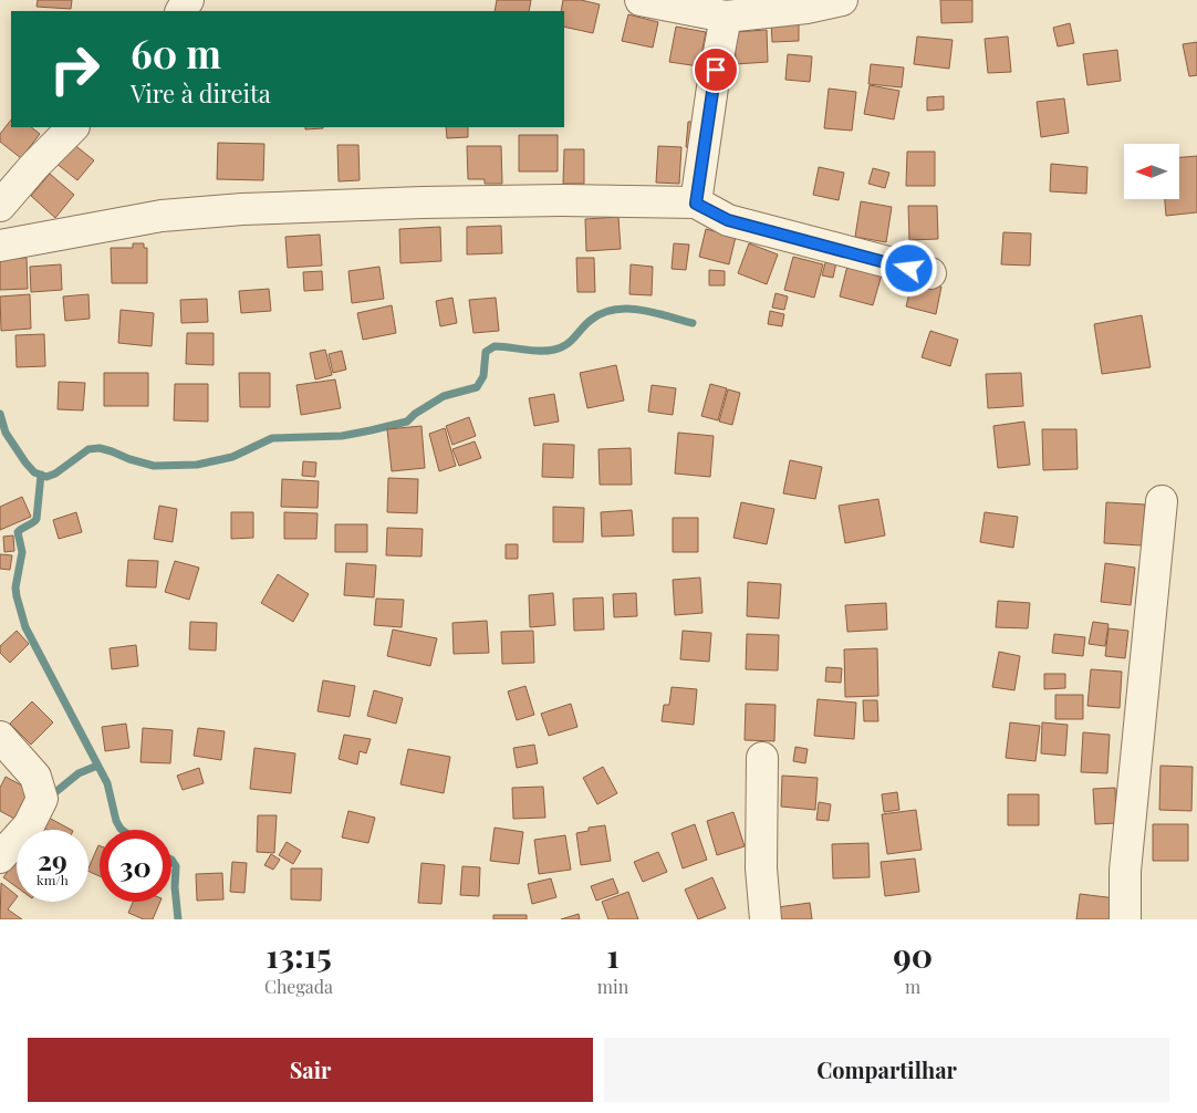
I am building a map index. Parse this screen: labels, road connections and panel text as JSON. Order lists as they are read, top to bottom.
{
  "north": "left",
  "page": {
    "turn": ["60 m", "Vire à direita"],
    "speed": "29 km/h",
    "limit": "30",
    "eta": [
      "13:15",
      "Chegada",
      "1",
      "min",
      "90",
      "m"
    ],
    "buttons": ["Sair", "Compartilhar"]
  }
}
